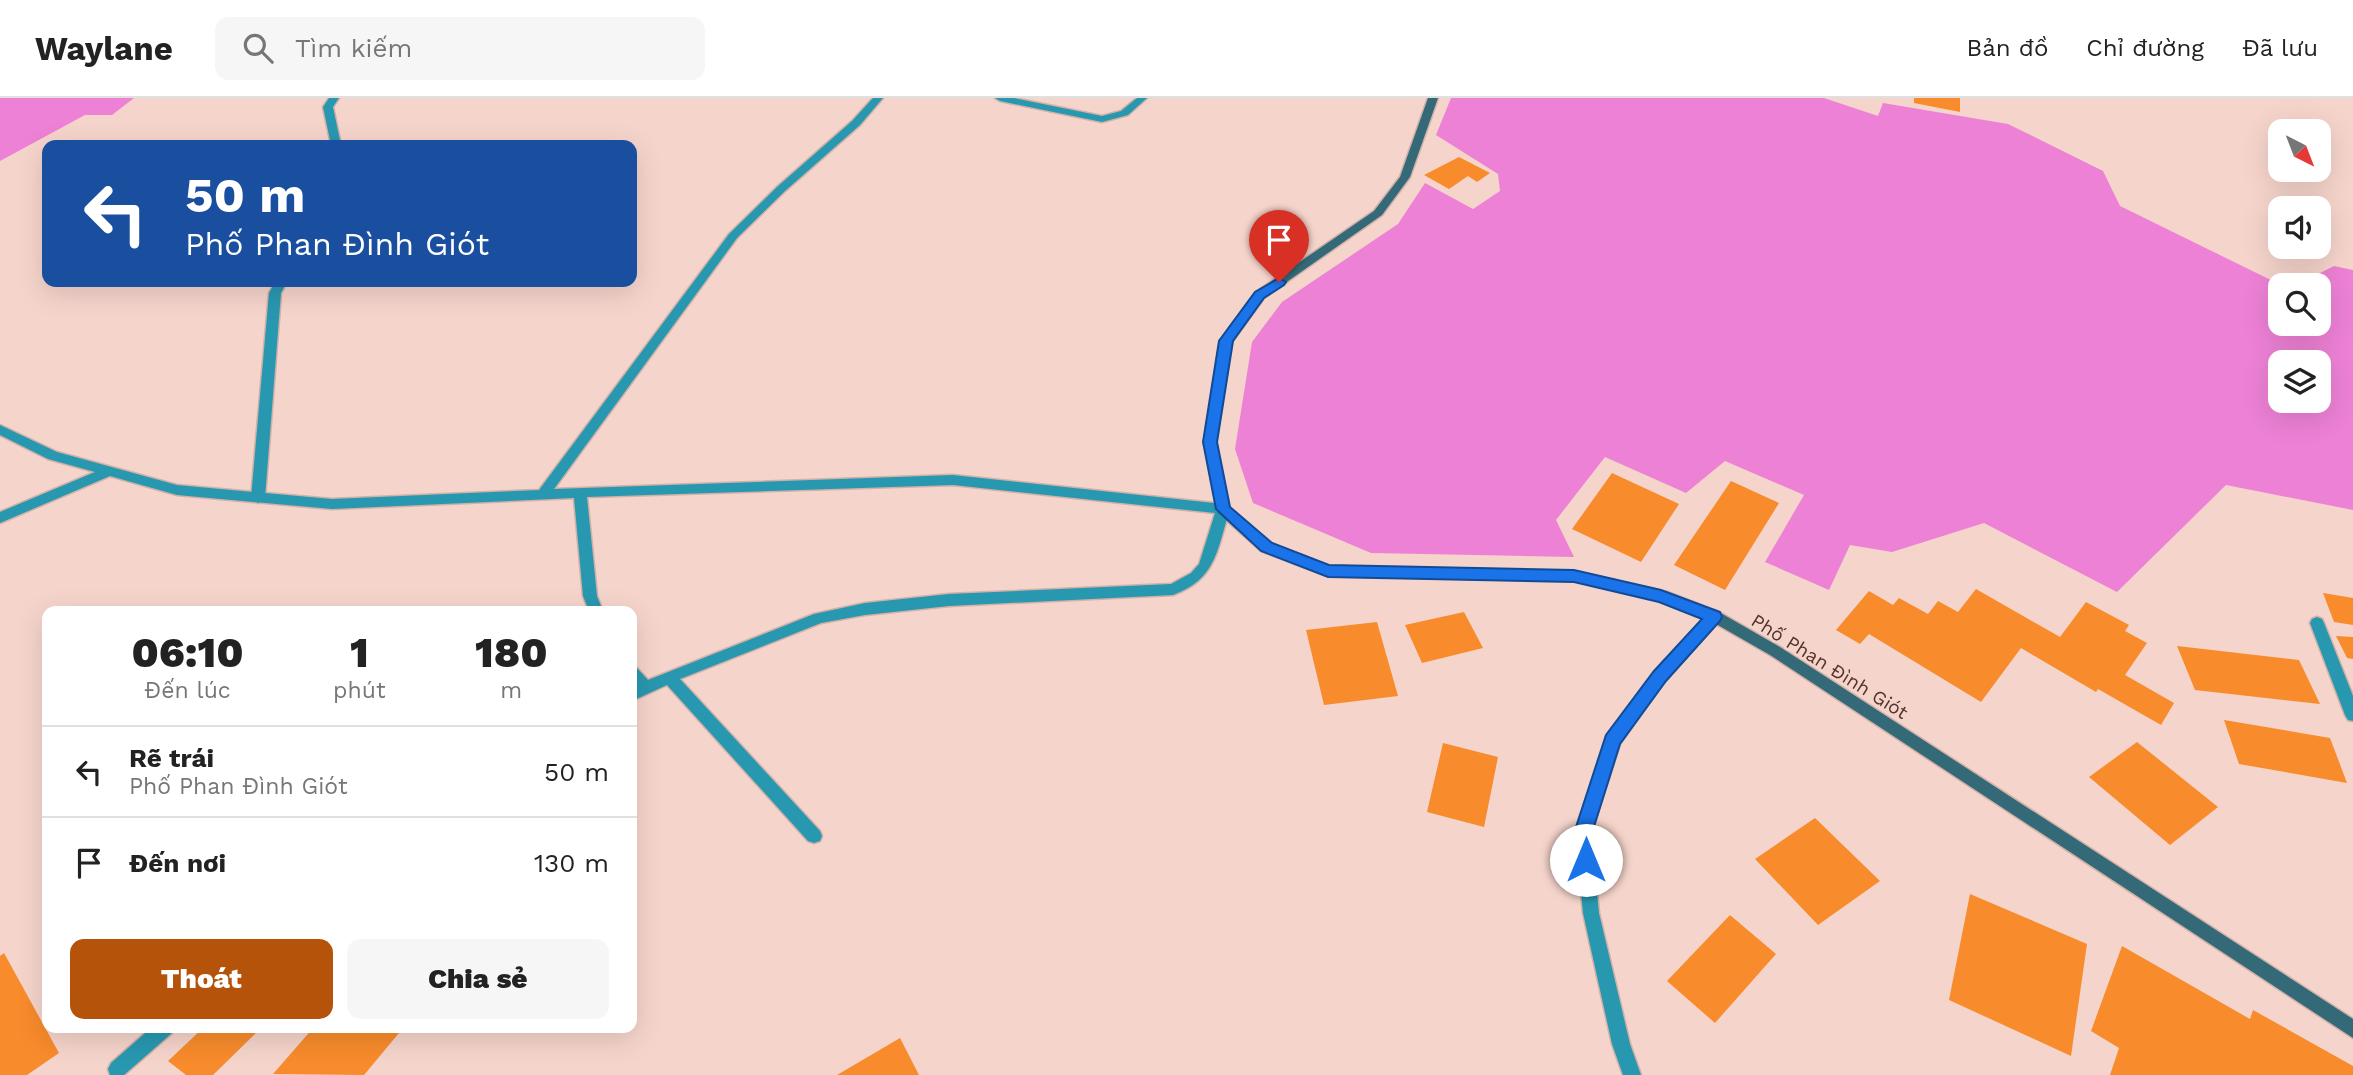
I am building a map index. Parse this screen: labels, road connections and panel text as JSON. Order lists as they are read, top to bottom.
{
  "streets": {
    "street": ["Phố Phan Đình Giót"]
  },
  "north": "bottom right",
  "page": {
    "header": "Waylane",
    "search": "Tìm kiếm",
    "nav": ["Bản đồ", "Chỉ đường", "Đã lưu"],
    "turn": ["50 m", "Phố Phan Đình Giót"],
    "eta": [
      "06:10",
      "Đến lúc",
      "1",
      "phút",
      "180",
      "m"
    ],
    "list": [
      {
        "name": "Rẽ trái",
        "note": "Phố Phan Đình Giót",
        "value": "50 m"
      },
      {
        "name": "Đến nơi",
        "value": "130 m"
      }
    ],
    "buttons": ["Thoát", "Chia sẻ"]
  }
}
